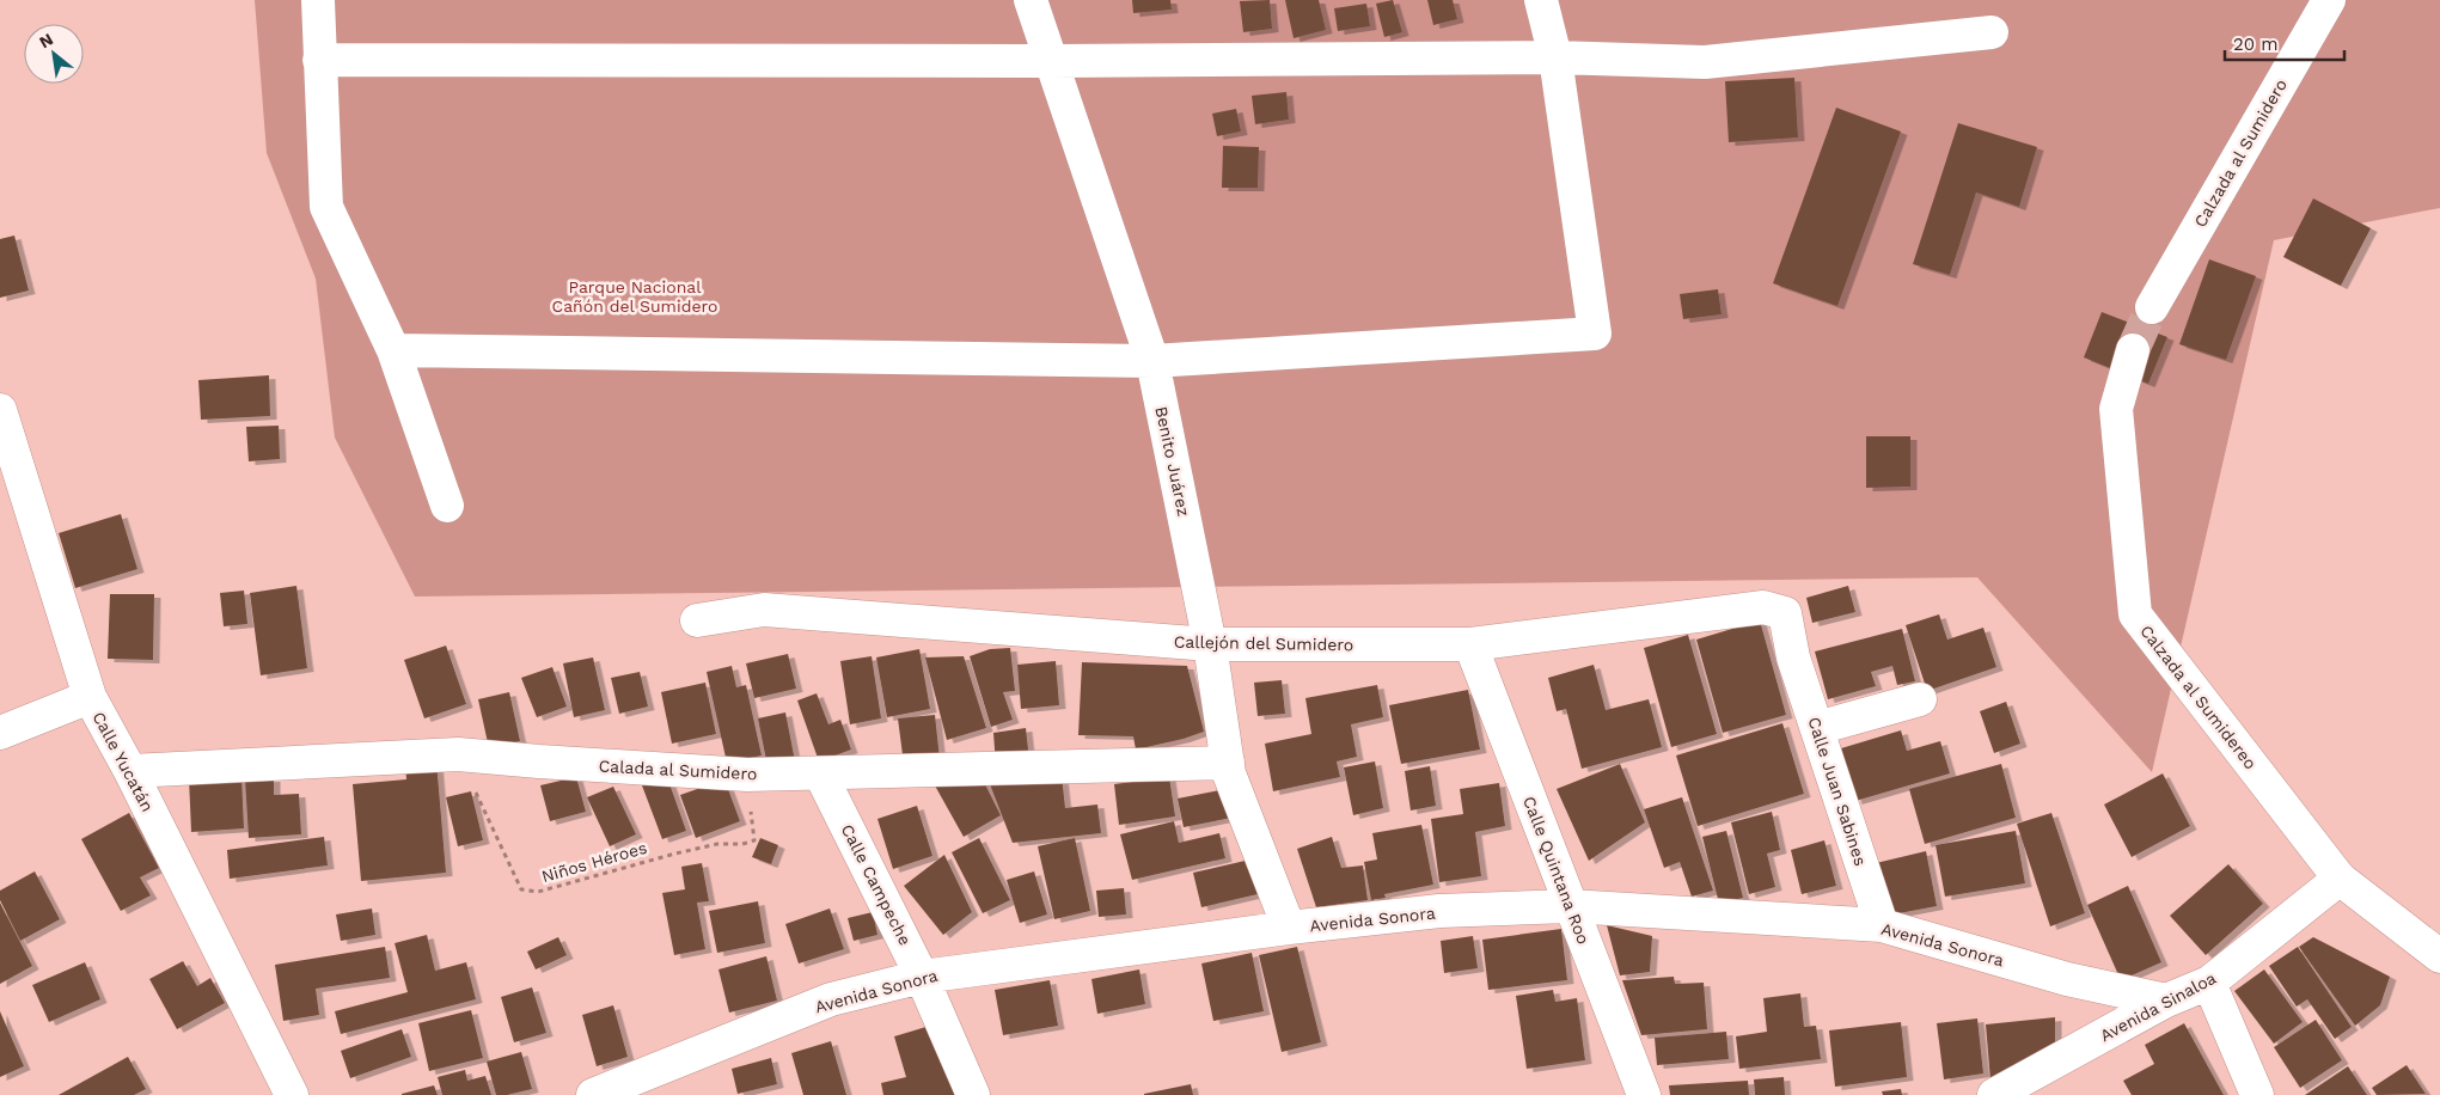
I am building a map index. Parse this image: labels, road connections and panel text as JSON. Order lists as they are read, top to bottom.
{
  "streets": {
    "street": [
      "Calzada al Sumidero",
      "Benito Juárez",
      "Callejón del Sumidero",
      "Calzada al Sumidereo",
      "Calle Yucatán",
      "Calada al Sumidero",
      "Calle Juan Sabines",
      "Calle Quintana Roo",
      "Calle Campeche",
      "Avenida Sonora",
      "Avenida Sinaloa"
    ],
    "path": ["Niños Héroes"]
  },
  "crossings": [
    ["Benito Juárez", "Callejón del Sumidero"],
    ["Benito Juárez", "Calada al Sumidero"],
    ["Benito Juárez", "Avenida Sonora"],
    ["Callejón del Sumidero", "Calle Juan Sabines"],
    ["Callejón del Sumidero", "Calle Quintana Roo"],
    ["Calzada al Sumidereo", "Avenida Sinaloa"],
    ["Calle Yucatán", "Calada al Sumidero"],
    ["Calada al Sumidero", "Niños Héroes"],
    ["Calada al Sumidero", "Calle Campeche"],
    ["Calle Juan Sabines", "Avenida Sonora"],
    ["Calle Quintana Roo", "Avenida Sonora"],
    ["Calle Campeche", "Avenida Sonora"],
    ["Avenida Sonora", "Avenida Sinaloa"]
  ],
  "parks": ["Parque Nacional Cañón del Sumidero"],
  "scale_bar": "20 m",
  "north": "top left"
}
